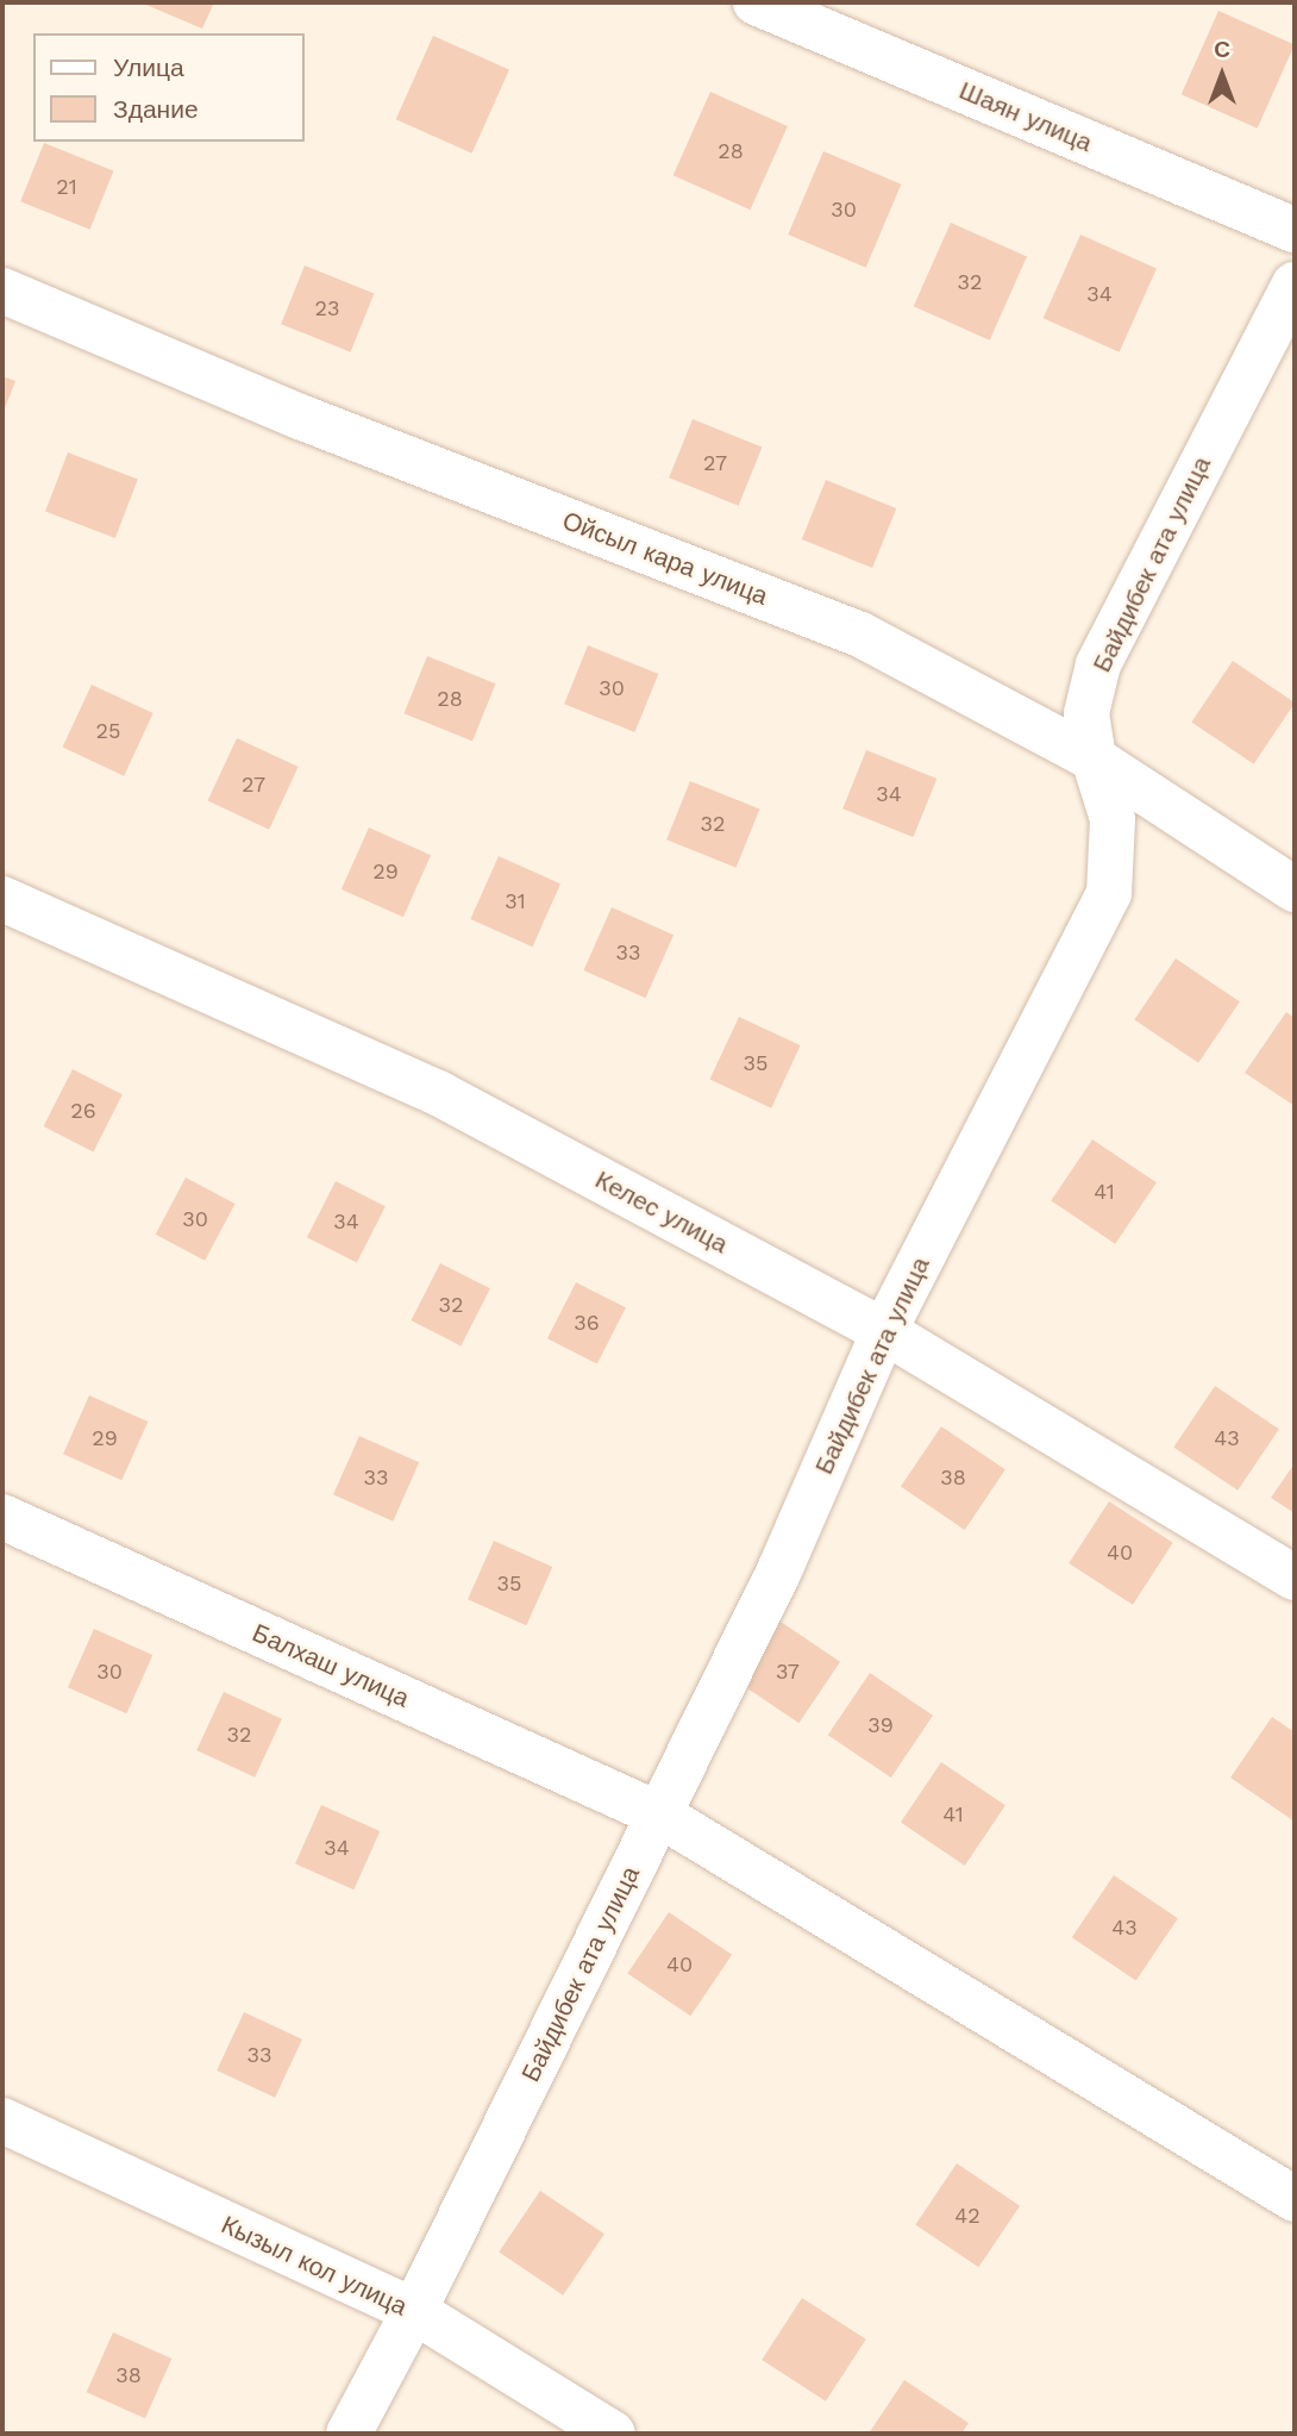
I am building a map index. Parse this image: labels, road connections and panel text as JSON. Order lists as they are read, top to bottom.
{
  "streets": {
    "street": [
      "Шаян улица",
      "Ойсыл кара улица",
      "Байдибек ата улица",
      "Келес улица",
      "Балхаш улица",
      "Кызыл кол улица"
    ]
  },
  "crossings": [
    ["Ойсыл кара улица", "Байдибек ата улица"],
    ["Байдибек ата улица", "Келес улица"],
    ["Байдибек ата улица", "Балхаш улица"],
    ["Байдибек ата улица", "Кызыл кол улица"]
  ],
  "house_numbers": [
    "28",
    "21",
    "30",
    "32",
    "34",
    "23",
    "27",
    "30",
    "28",
    "25",
    "27",
    "34",
    "32",
    "29",
    "31",
    "33",
    "35",
    "26",
    "41",
    "30",
    "34",
    "32",
    "36",
    "29",
    "43",
    "33",
    "38",
    "40",
    "35",
    "30",
    "37",
    "39",
    "32",
    "41",
    "34",
    "43",
    "40",
    "33",
    "42",
    "38"
  ],
  "legend": ["Улица", "Здание"],
  "north": "top"
}
